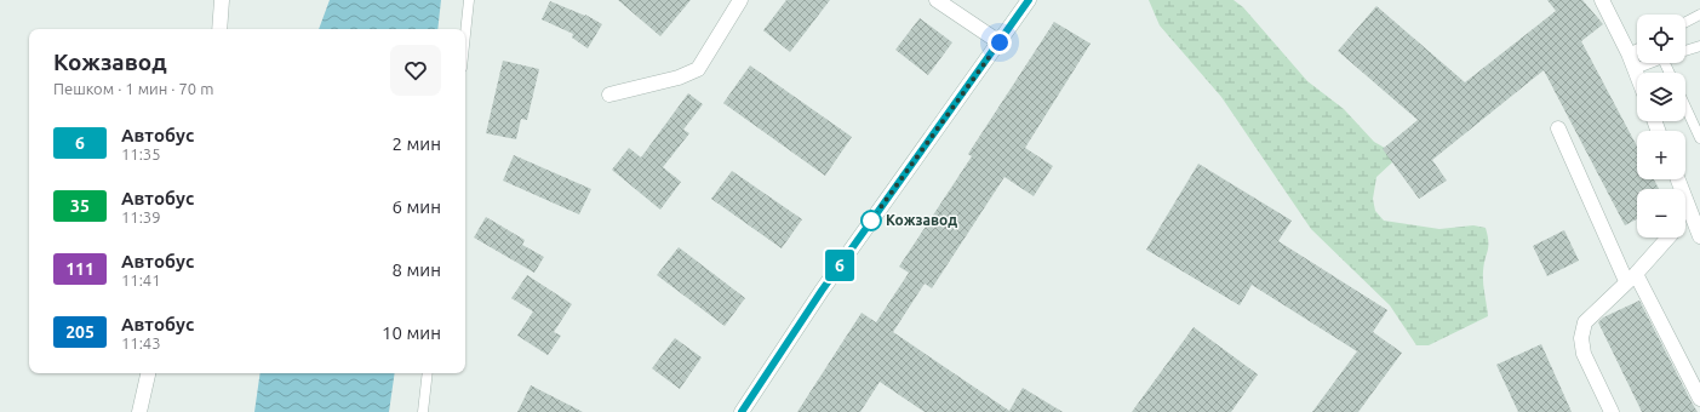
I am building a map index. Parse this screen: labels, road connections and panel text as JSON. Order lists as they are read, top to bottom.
{
  "places": ["Кожзавод"],
  "lines": ["bus line 6"],
  "page": {
    "on_map": "6",
    "map_buttons": ["+", "−"],
    "heading": ["Кожзавод", "Пешком · 1 мин · 70 m"],
    "list": [
      {
        "mark": "6",
        "name": "Автобус",
        "note": "11:35",
        "value": "2 мин"
      },
      {
        "mark": "35",
        "name": "Автобус",
        "note": "11:39",
        "value": "6 мин"
      },
      {
        "mark": "111",
        "name": "Автобус",
        "note": "11:41",
        "value": "8 мин"
      },
      {
        "mark": "205",
        "name": "Автобус",
        "note": "11:43",
        "value": "10 мин"
      }
    ]
  }
}
